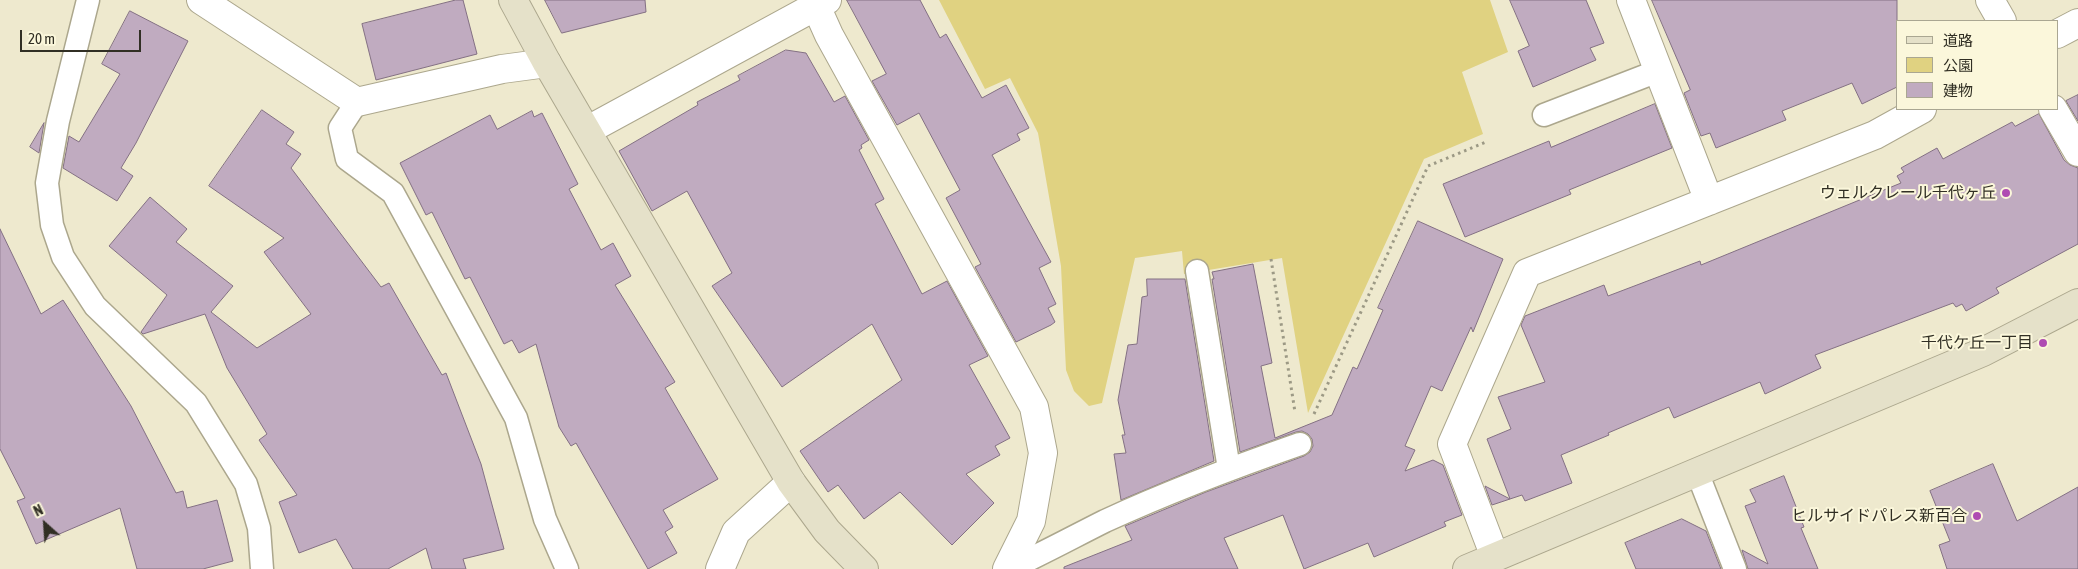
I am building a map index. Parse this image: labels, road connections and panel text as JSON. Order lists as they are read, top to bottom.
{
  "places": ["ウェルクレール千代ヶ丘", "千代ケ丘一丁目", "ヒルサイドパレス新百合"],
  "legend": ["道路", "公園", "建物"],
  "scale_bar": "20 m",
  "north": "top left"
}
